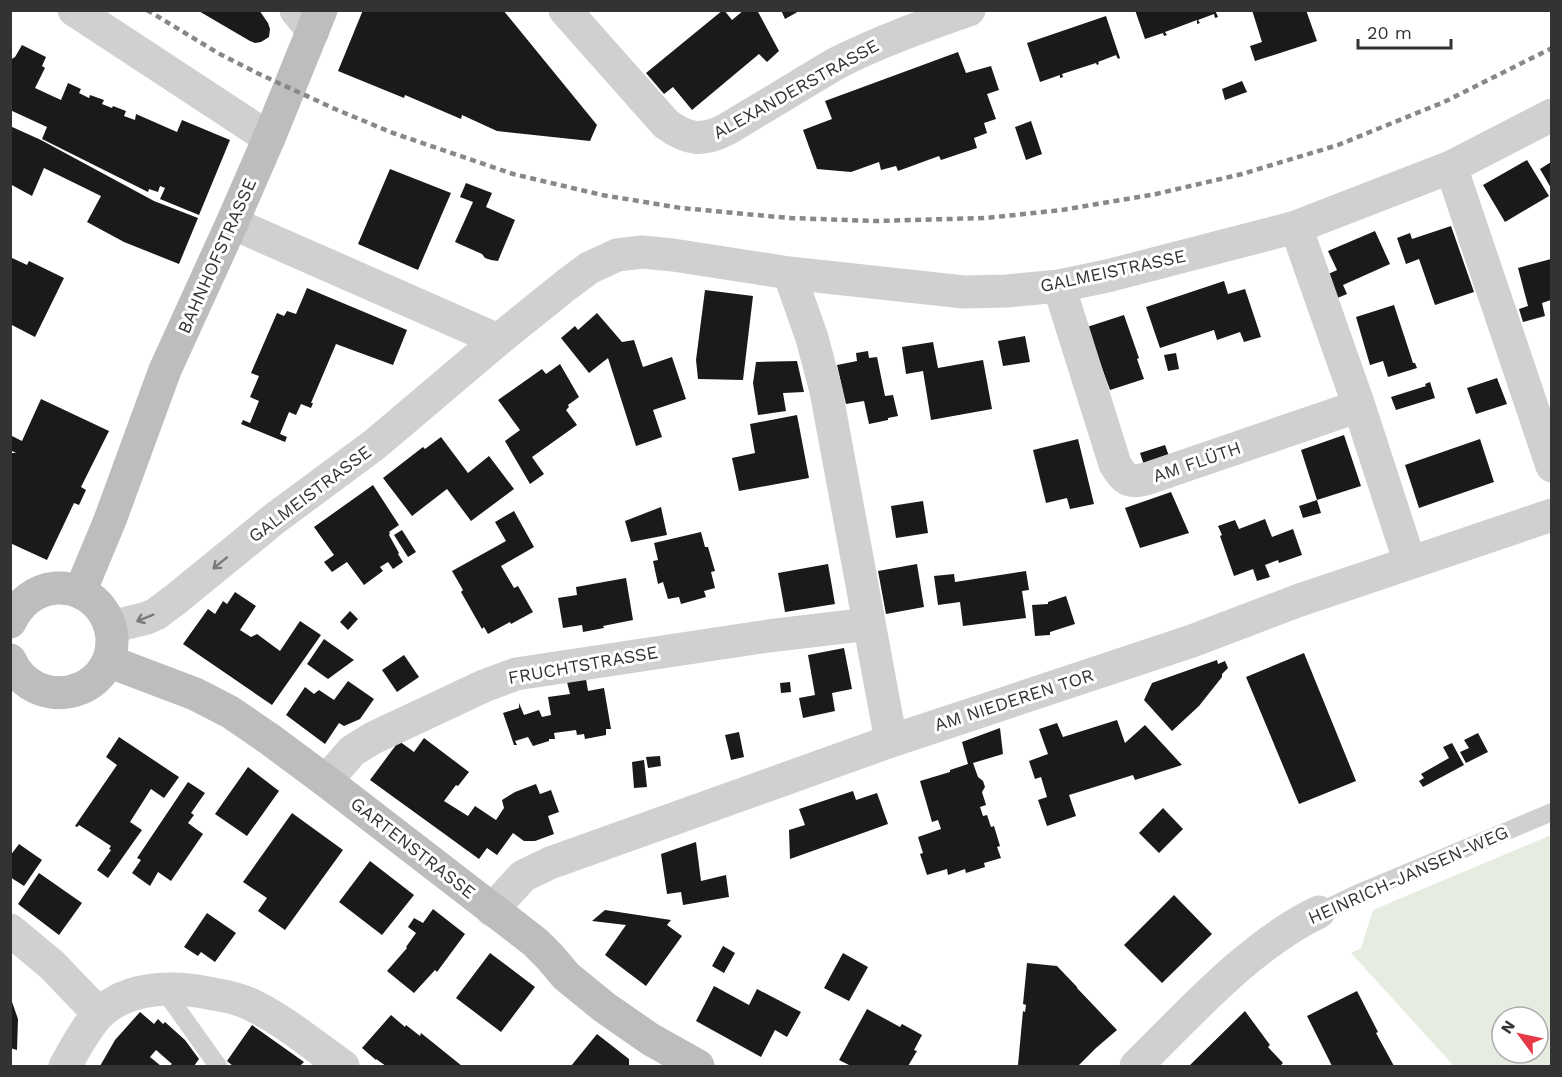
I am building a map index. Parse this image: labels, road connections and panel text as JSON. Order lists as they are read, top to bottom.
{
  "streets": {
    "street": [
      "ALEXANDERSTRASSE",
      "BAHNHOFSTRASSE",
      "GALMEISTRASSE",
      "AM FLÜTH",
      "FRUCHTSTRASSE",
      "AM NIEDEREN TOR",
      "GARTENSTRASSE",
      "HEINRICH-JANSEN-WEG"
    ]
  },
  "crossings": [
    ["GALMEISTRASSE", "AM FLÜTH"],
    ["FRUCHTSTRASSE", "GARTENSTRASSE"],
    ["AM NIEDEREN TOR", "GARTENSTRASSE"]
  ],
  "scale_bar": "20 m",
  "north": "top left"
}
